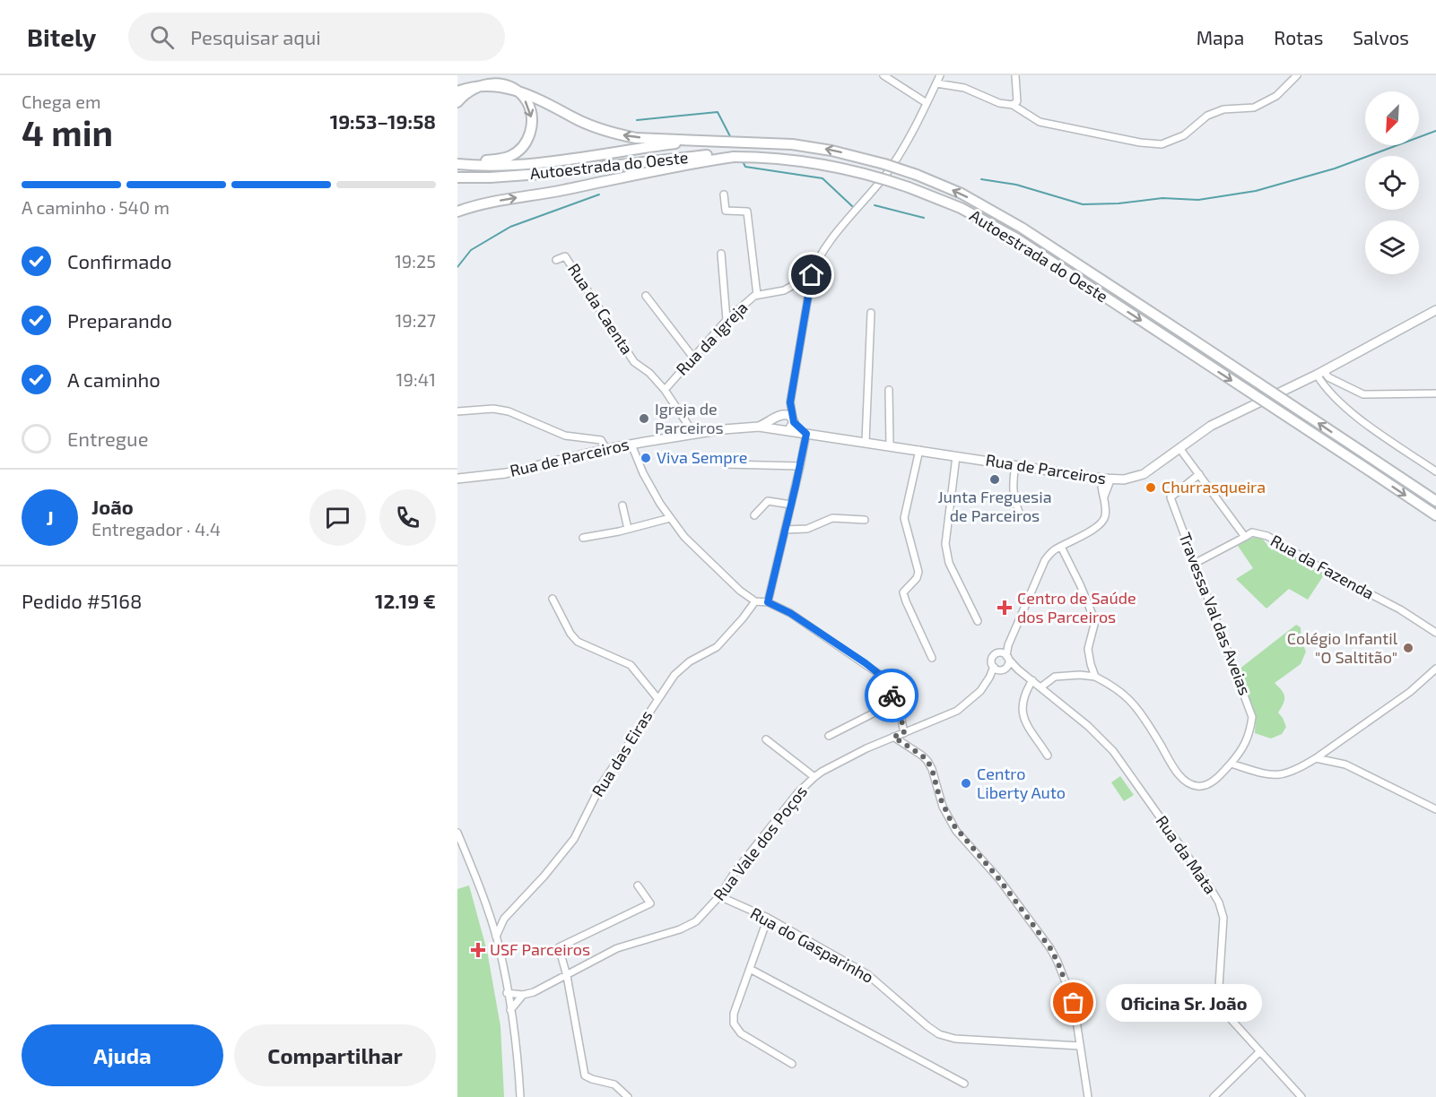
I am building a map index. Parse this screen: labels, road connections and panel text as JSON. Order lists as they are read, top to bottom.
{
  "streets": {
    "highway": ["Autoestrada do Oeste"],
    "main road": ["Rua de Parceiros"],
    "street": [
      "Rua da Caenta",
      "Rua da Igreja",
      "Rua da Fazenda",
      "Travessa Val das Aveias",
      "Rua das Eiras",
      "Rua Vale dos Poços",
      "Rua da Mata",
      "Rua do Gasparinho"
    ]
  },
  "crossings": [
    ["Rua da Caenta", "Rua da Igreja"],
    ["Rua da Igreja", "Rua de Parceiros"],
    ["Rua Vale dos Poços", "Rua da Mata"],
    ["Rua Vale dos Poços", "Rua do Gasparinho"]
  ],
  "places": {
    "other": [
      "Igreja de Parceiros",
      "Viva Sempre",
      "Junta Freguesia de Parceiros",
      "Churrasqueira",
      "Colégio Infantil \"O Saltitão\"",
      "Centro Liberty Auto",
      "Oficina Sr. João"
    ],
    "health": ["Centro de Saúde dos Parceiros", "USF Parceiros"]
  },
  "north": "bottom left",
  "page": {
    "header": "Bitely",
    "search": "Pesquisar aqui",
    "nav": ["Mapa", "Rotas", "Salvos"],
    "heading": ["4 min", "Chega em", "19:53–19:58"],
    "panel": [
      "João",
      "Entregador · 4.4",
      "Pedido #5168",
      "12.19 €"
    ],
    "bar": "A caminho · 540 m",
    "list": [
      ["Confirmado", "19:25"],
      ["Preparando", "19:27"],
      ["A caminho", "19:41"],
      "Entregue"
    ],
    "round": "J",
    "bubble": "Oficina Sr. João",
    "buttons": ["Ajuda", "Compartilhar"]
  }
}
